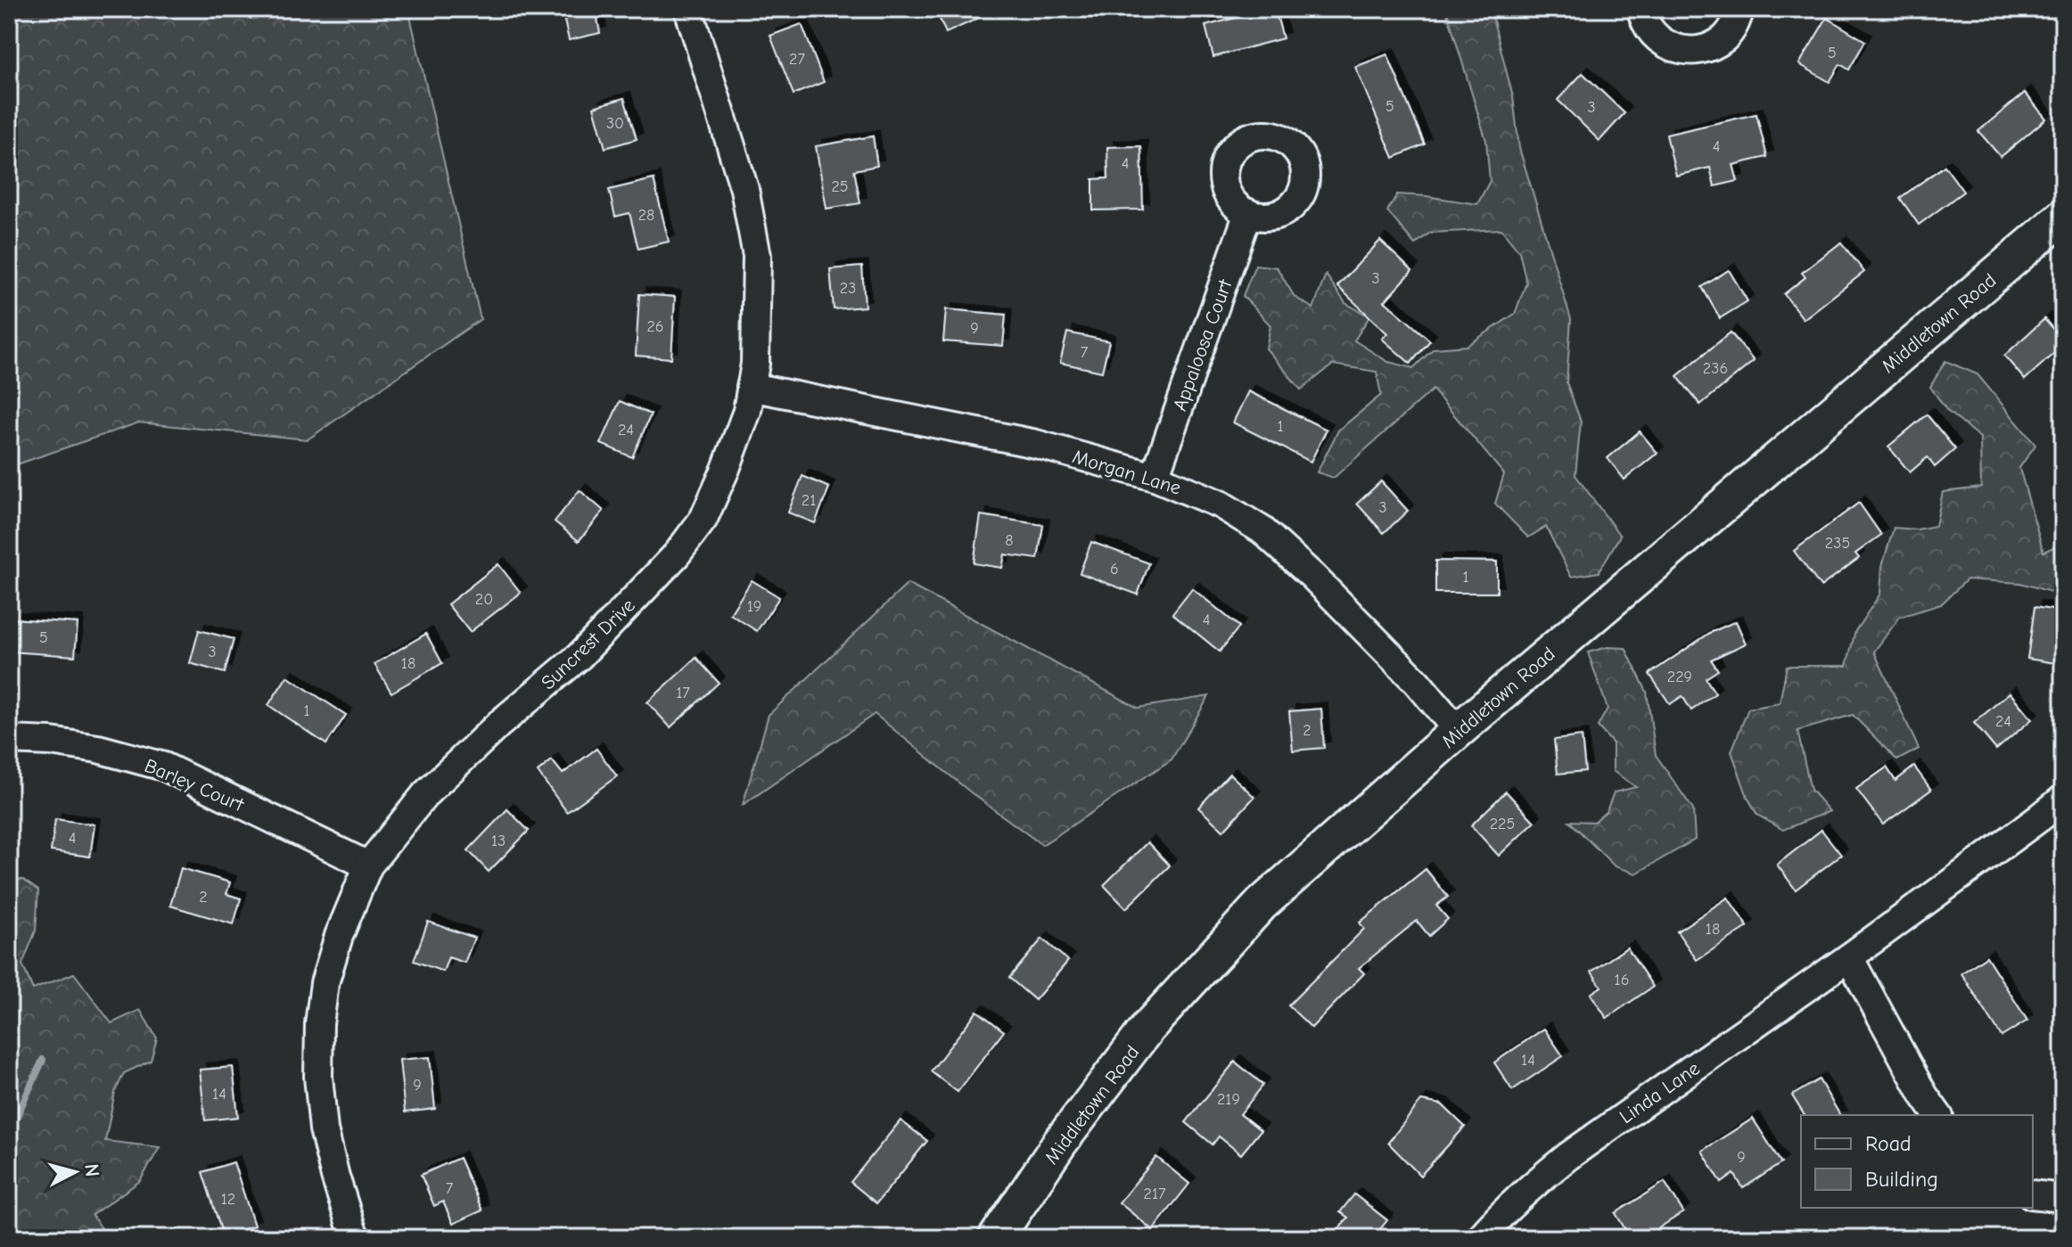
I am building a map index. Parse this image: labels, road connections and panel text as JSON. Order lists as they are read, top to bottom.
{
  "streets": {
    "street": [
      "Middletown Road",
      "Appaloosa Court",
      "Morgan Lane",
      "Suncrest Drive",
      "Barley Court",
      "Linda Lane"
    ]
  },
  "crossings": [
    ["Middletown Road", "Morgan Lane"],
    ["Appaloosa Court", "Morgan Lane"],
    ["Morgan Lane", "Suncrest Drive"],
    ["Suncrest Drive", "Barley Court"]
  ],
  "house_numbers": [
    "5",
    "27",
    "5",
    "3",
    "30",
    "4",
    "4",
    "25",
    "28",
    "3",
    "23",
    "26",
    "9",
    "7",
    "236",
    "1",
    "24",
    "21",
    "3",
    "8",
    "235",
    "6",
    "1",
    "20",
    "19",
    "4",
    "5",
    "3",
    "18",
    "229",
    "17",
    "1",
    "24",
    "2",
    "225",
    "4",
    "13",
    "2",
    "18",
    "16",
    "14",
    "9",
    "14",
    "219",
    "9",
    "7",
    "217",
    "12"
  ],
  "legend": ["Road", "Building"],
  "north": "right"
}
